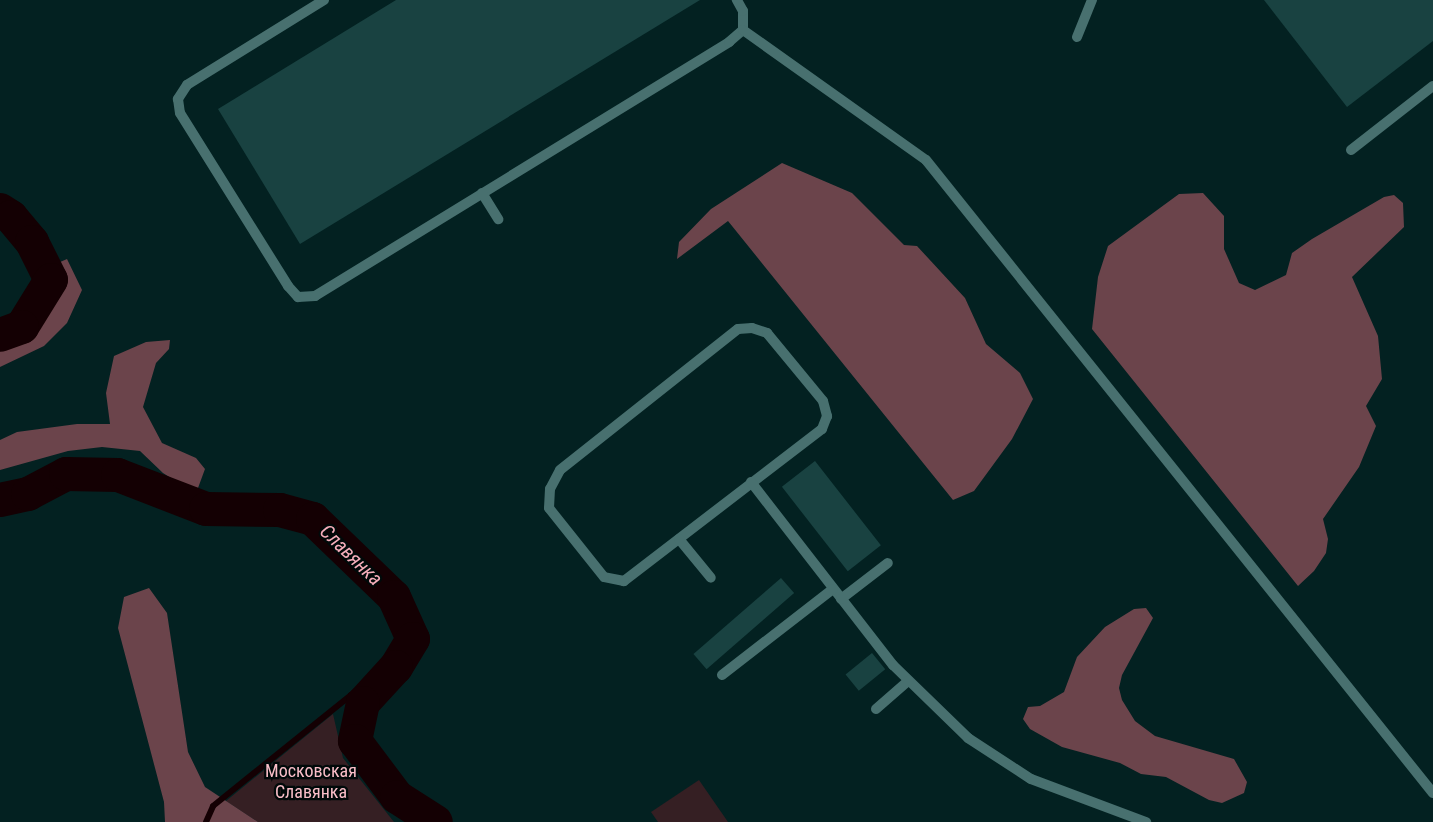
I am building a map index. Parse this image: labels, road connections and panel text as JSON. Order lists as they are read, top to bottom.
{
  "water": ["Славянка"],
  "parks": ["Московская Славянка"]
}
